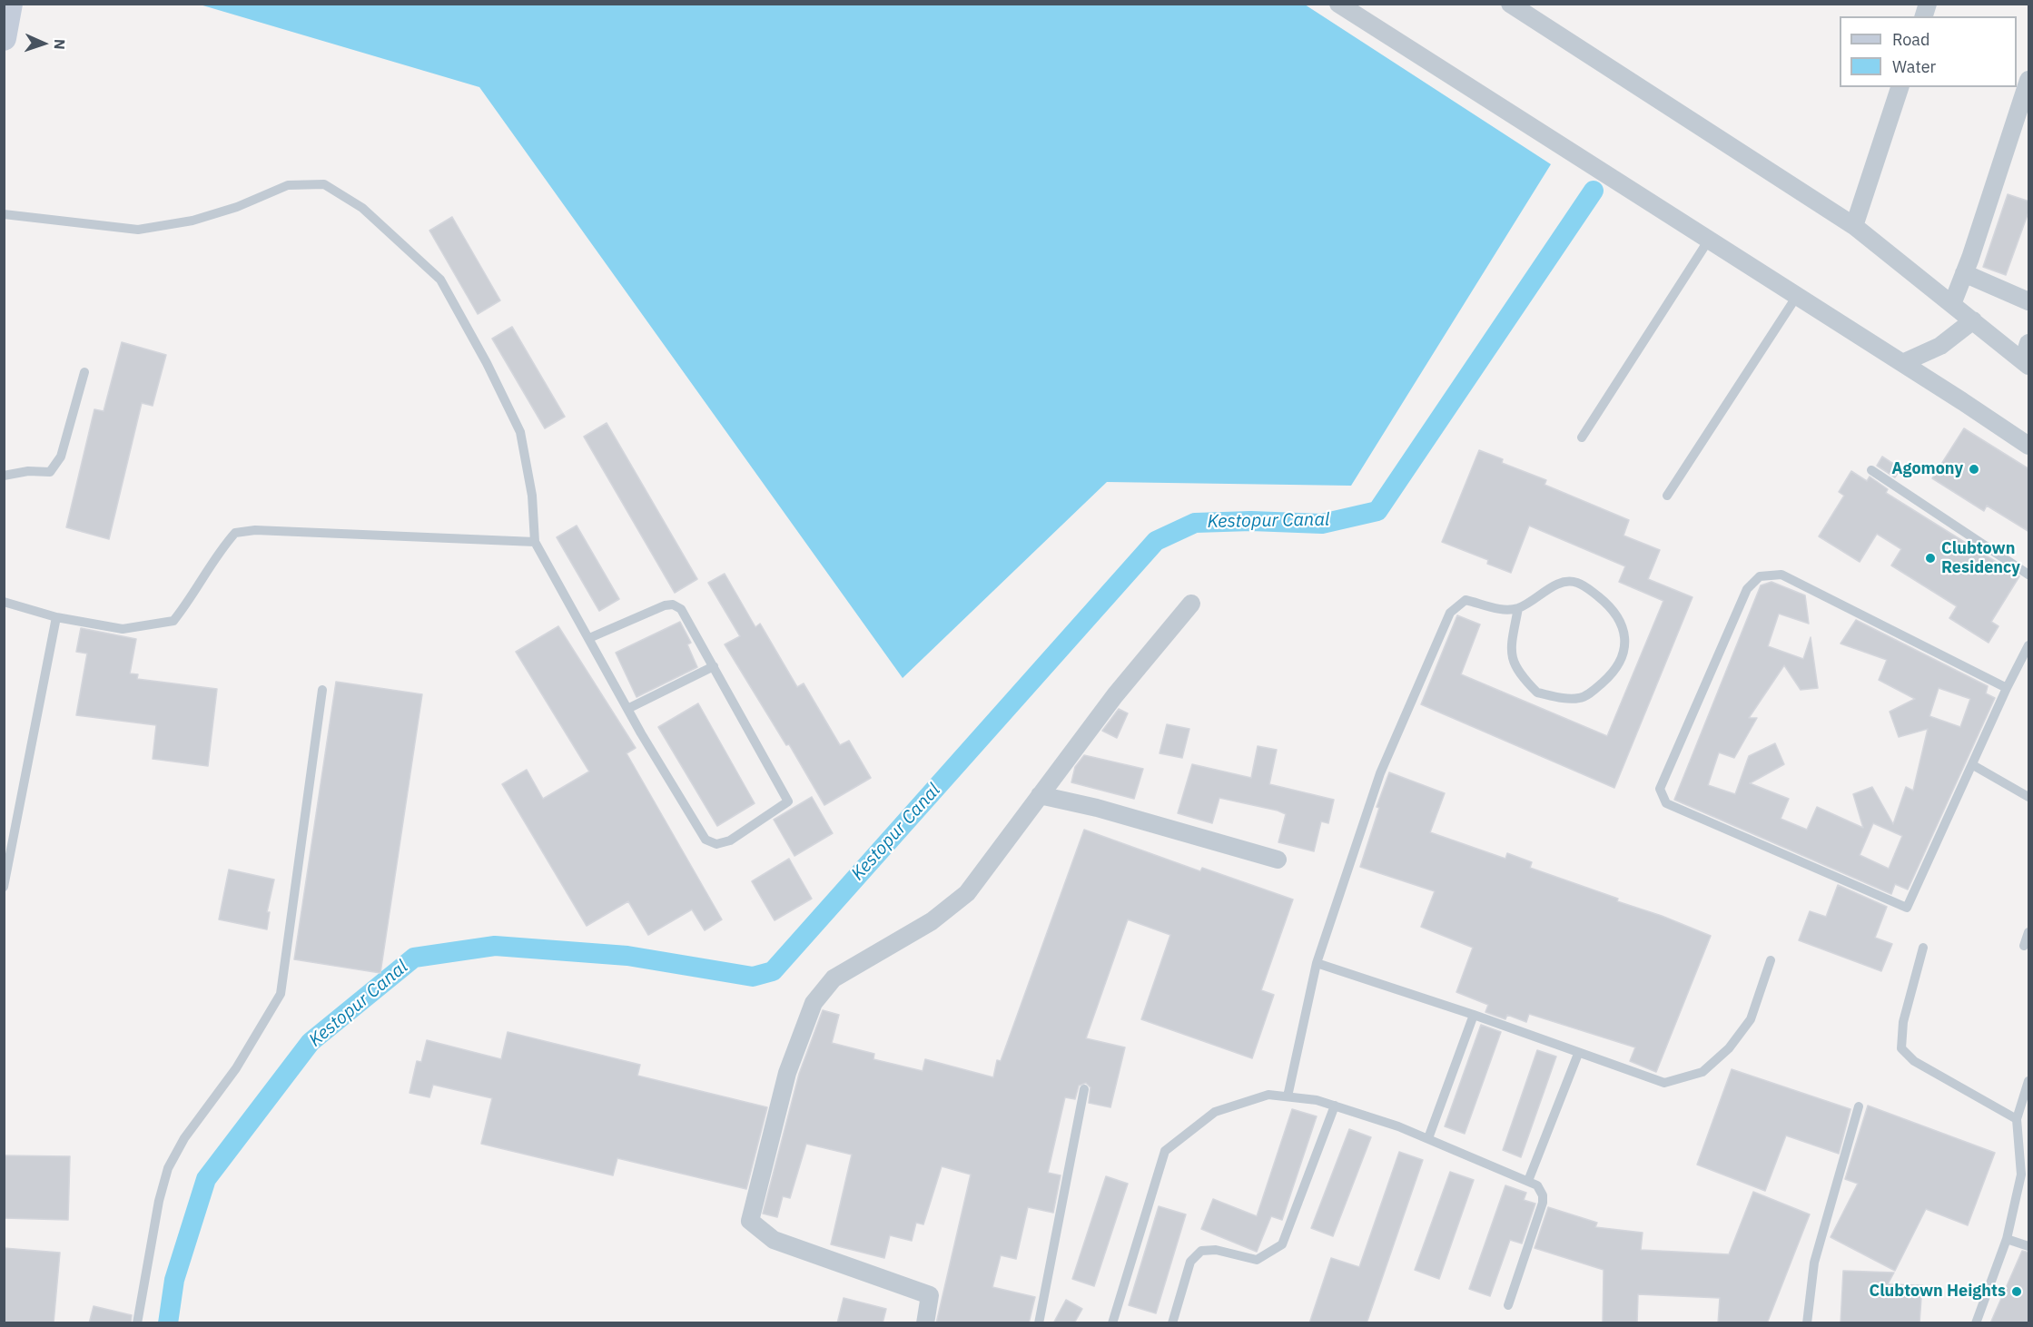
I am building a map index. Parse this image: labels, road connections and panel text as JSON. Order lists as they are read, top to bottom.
{
  "water": ["Kestopur Canal"],
  "places": ["Agomony", "Clubtown Residency", "Clubtown Heights"],
  "legend": ["Road", "Water"],
  "north": "right"
}
